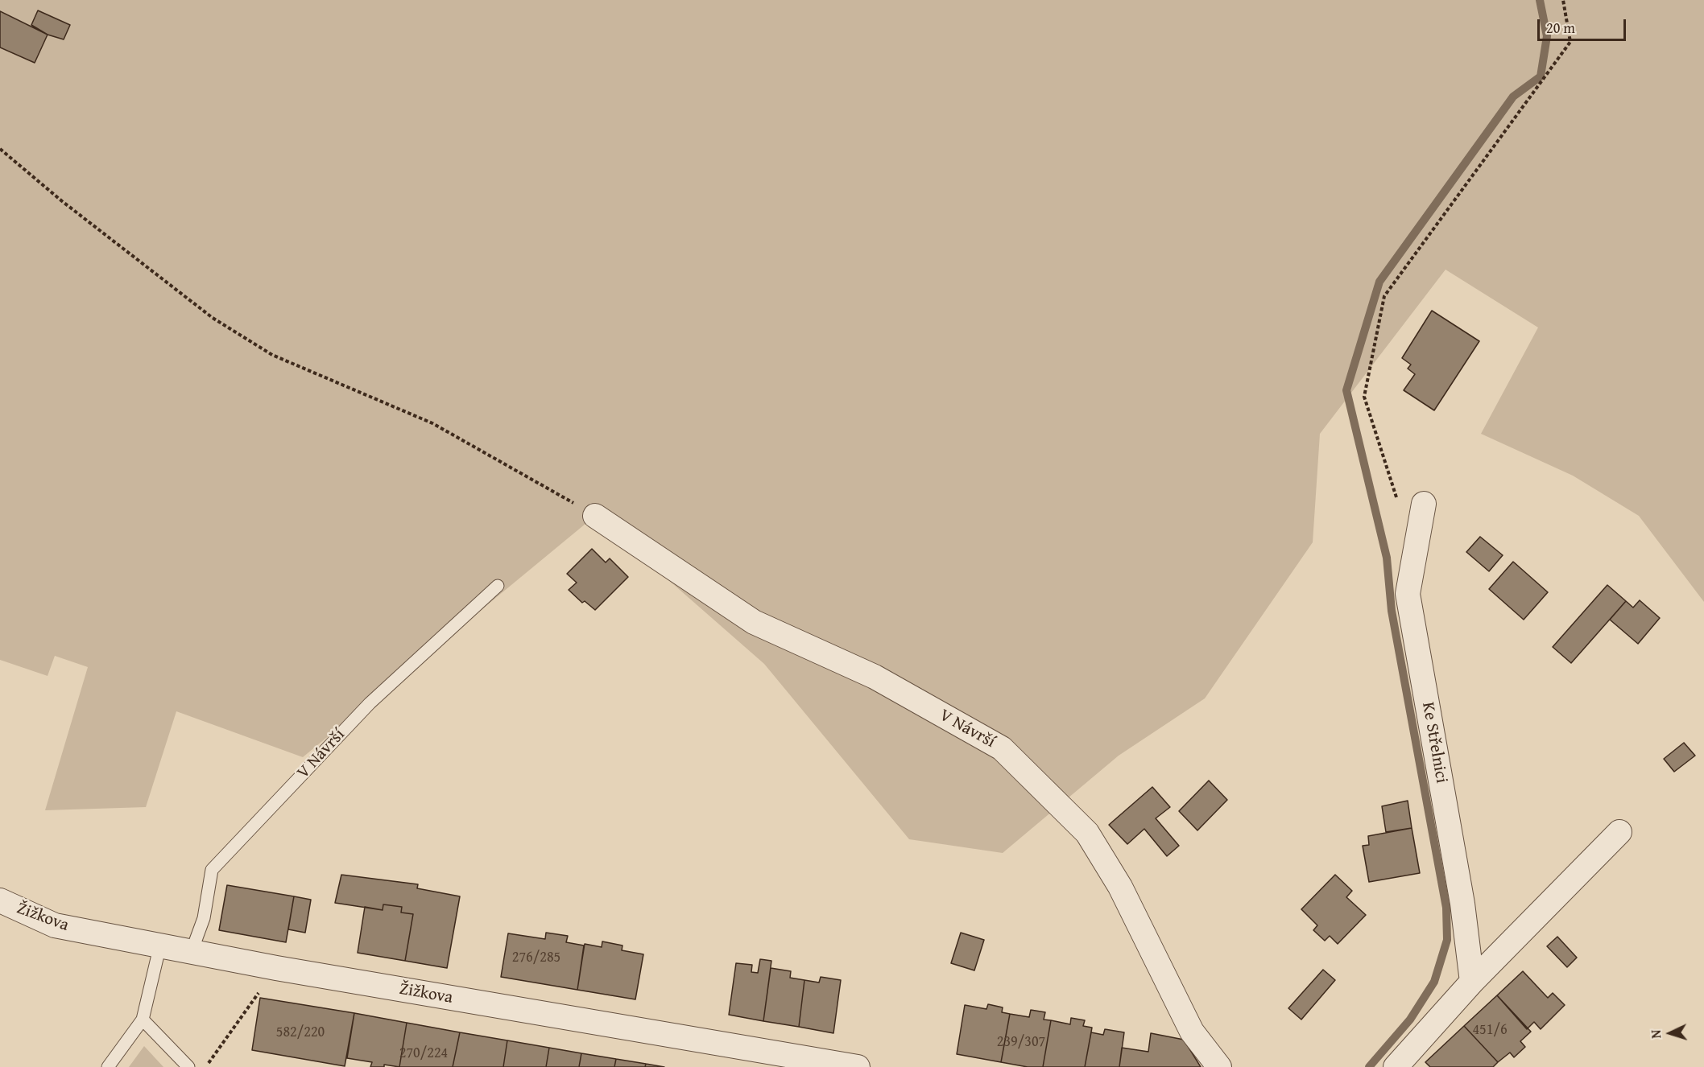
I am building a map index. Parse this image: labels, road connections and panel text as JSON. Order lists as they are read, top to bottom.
{
  "streets": {
    "street": ["V Návrší", "Ke Střelnici", "Žižkova"]
  },
  "crossings": [
    ["V Návrší", "Žižkova"]
  ],
  "house_numbers": [
    "276/285",
    "451/6",
    "582/220",
    "239/307",
    "270/224"
  ],
  "scale_bar": "20 m",
  "north": "left"
}
